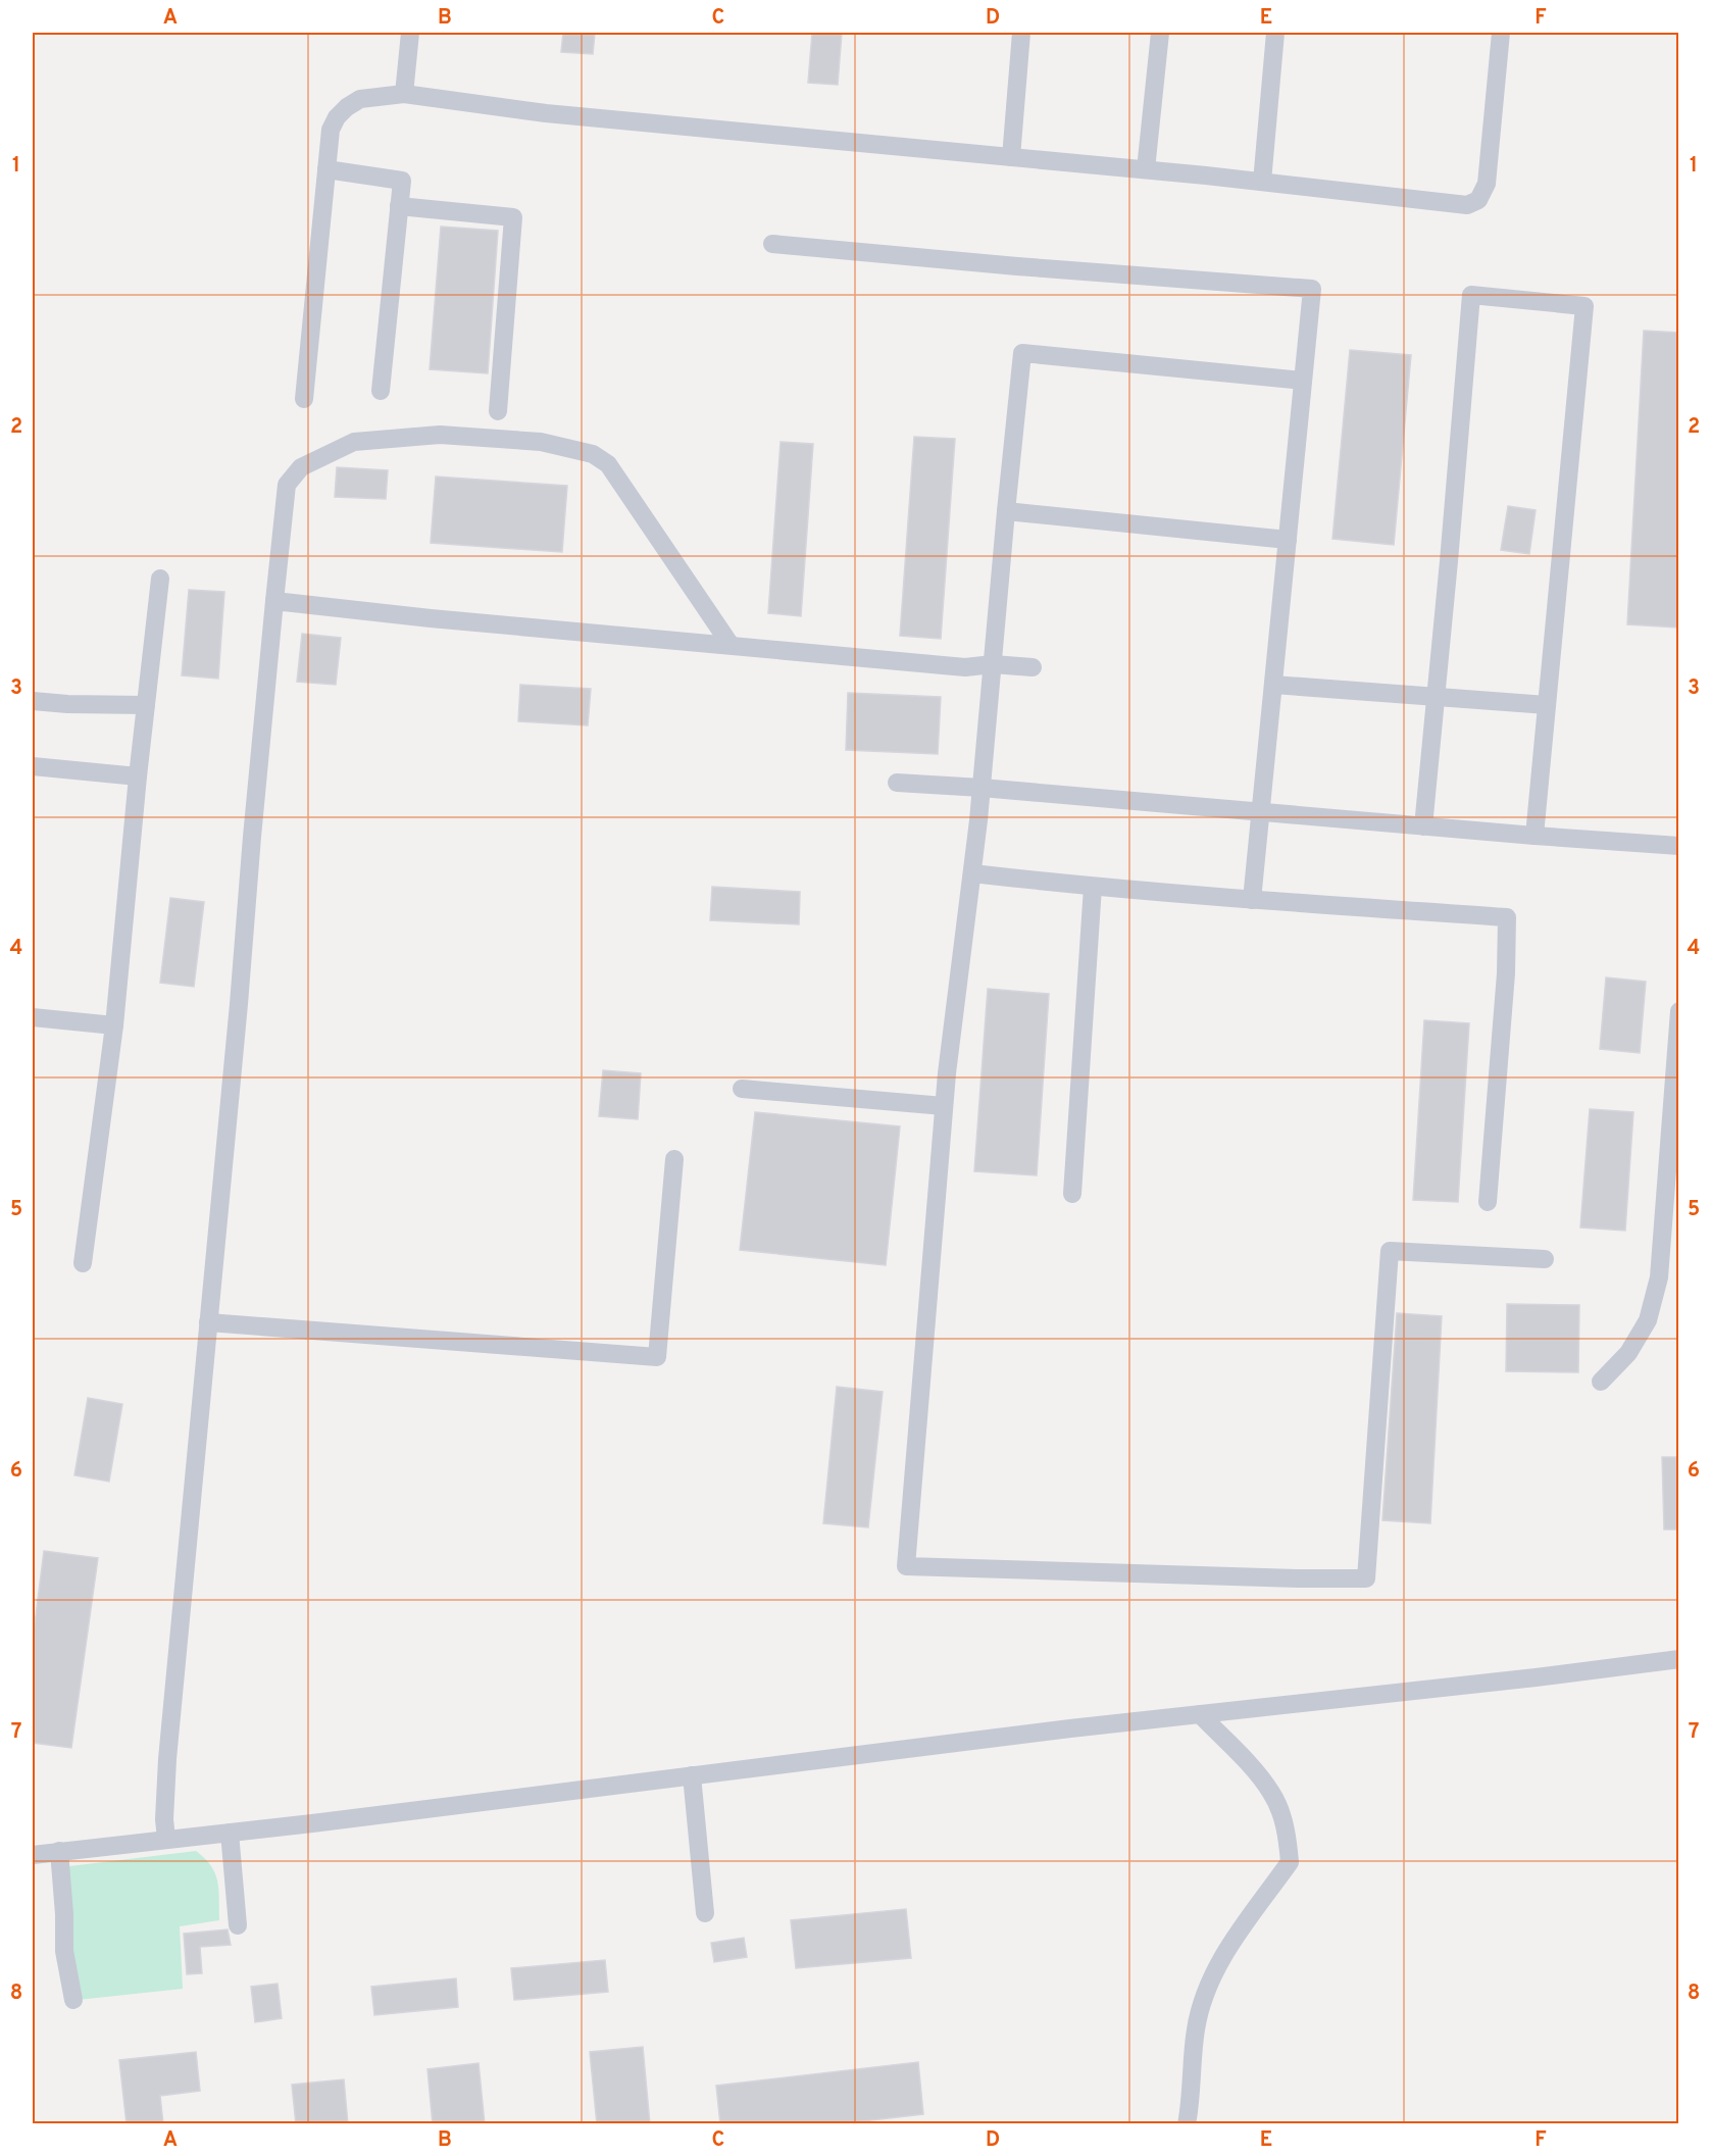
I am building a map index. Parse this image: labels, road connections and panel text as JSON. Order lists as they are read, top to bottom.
{
  "grid": {
    "columns": [
      "A",
      "B",
      "C",
      "D",
      "E",
      "F"
    ],
    "rows": [
      "1",
      "2",
      "3",
      "4",
      "5",
      "6",
      "7",
      "8"
    ]
  }
}
